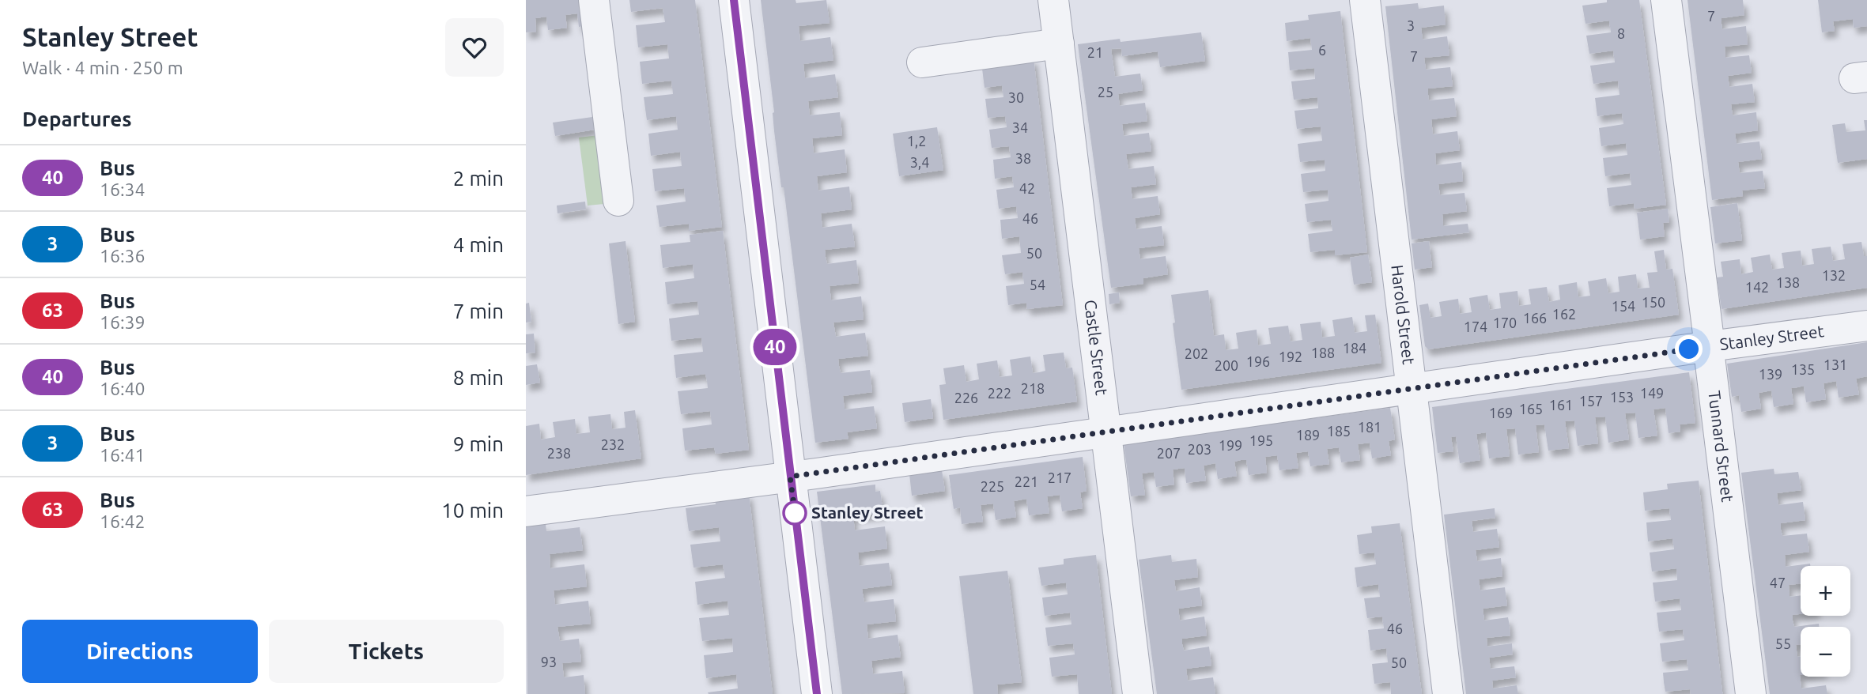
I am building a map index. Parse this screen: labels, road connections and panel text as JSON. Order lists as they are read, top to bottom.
{
  "streets": {
    "street": [
      "Harold Street",
      "Stanley Street",
      "Castle Street",
      "Tunnard Street"
    ]
  },
  "crossings": [
    ["Harold Street", "Stanley Street"],
    ["Stanley Street", "Castle Street"],
    ["Stanley Street", "Tunnard Street"]
  ],
  "places": ["Stanley Street"],
  "lines": ["bus line 40"],
  "house_numbers": [
    "7",
    "3",
    "8",
    "6",
    "21",
    "7",
    "25",
    "30",
    "34",
    "1,2",
    "38",
    "3,4",
    "42",
    "46",
    "50",
    "132",
    "138",
    "54",
    "142",
    "150",
    "154",
    "162",
    "166",
    "170",
    "174",
    "184",
    "188",
    "202",
    "192",
    "196",
    "131",
    "200",
    "135",
    "139",
    "218",
    "222",
    "149",
    "153",
    "226",
    "157",
    "161",
    "165",
    "169",
    "181",
    "185",
    "189",
    "195",
    "232",
    "199",
    "203",
    "238",
    "207",
    "217",
    "221",
    "225",
    "47",
    "46",
    "55",
    "93",
    "50"
  ],
  "page": {
    "heading": [
      ["Stanley Street", "Walk · 4 min · 250 m"],
      "Departures"
    ],
    "on_map": "40",
    "list": [
      {
        "mark": "40",
        "name": "Bus",
        "note": "16:34",
        "value": "2 min"
      },
      {
        "mark": "3",
        "name": "Bus",
        "note": "16:36",
        "value": "4 min"
      },
      {
        "mark": "63",
        "name": "Bus",
        "note": "16:39",
        "value": "7 min"
      },
      {
        "mark": "40",
        "name": "Bus",
        "note": "16:40",
        "value": "8 min"
      },
      {
        "mark": "3",
        "name": "Bus",
        "note": "16:41",
        "value": "9 min"
      },
      {
        "mark": "63",
        "name": "Bus",
        "note": "16:42",
        "value": "10 min"
      }
    ],
    "map_buttons": ["+", "−"],
    "buttons": ["Directions", "Tickets"]
  }
}
